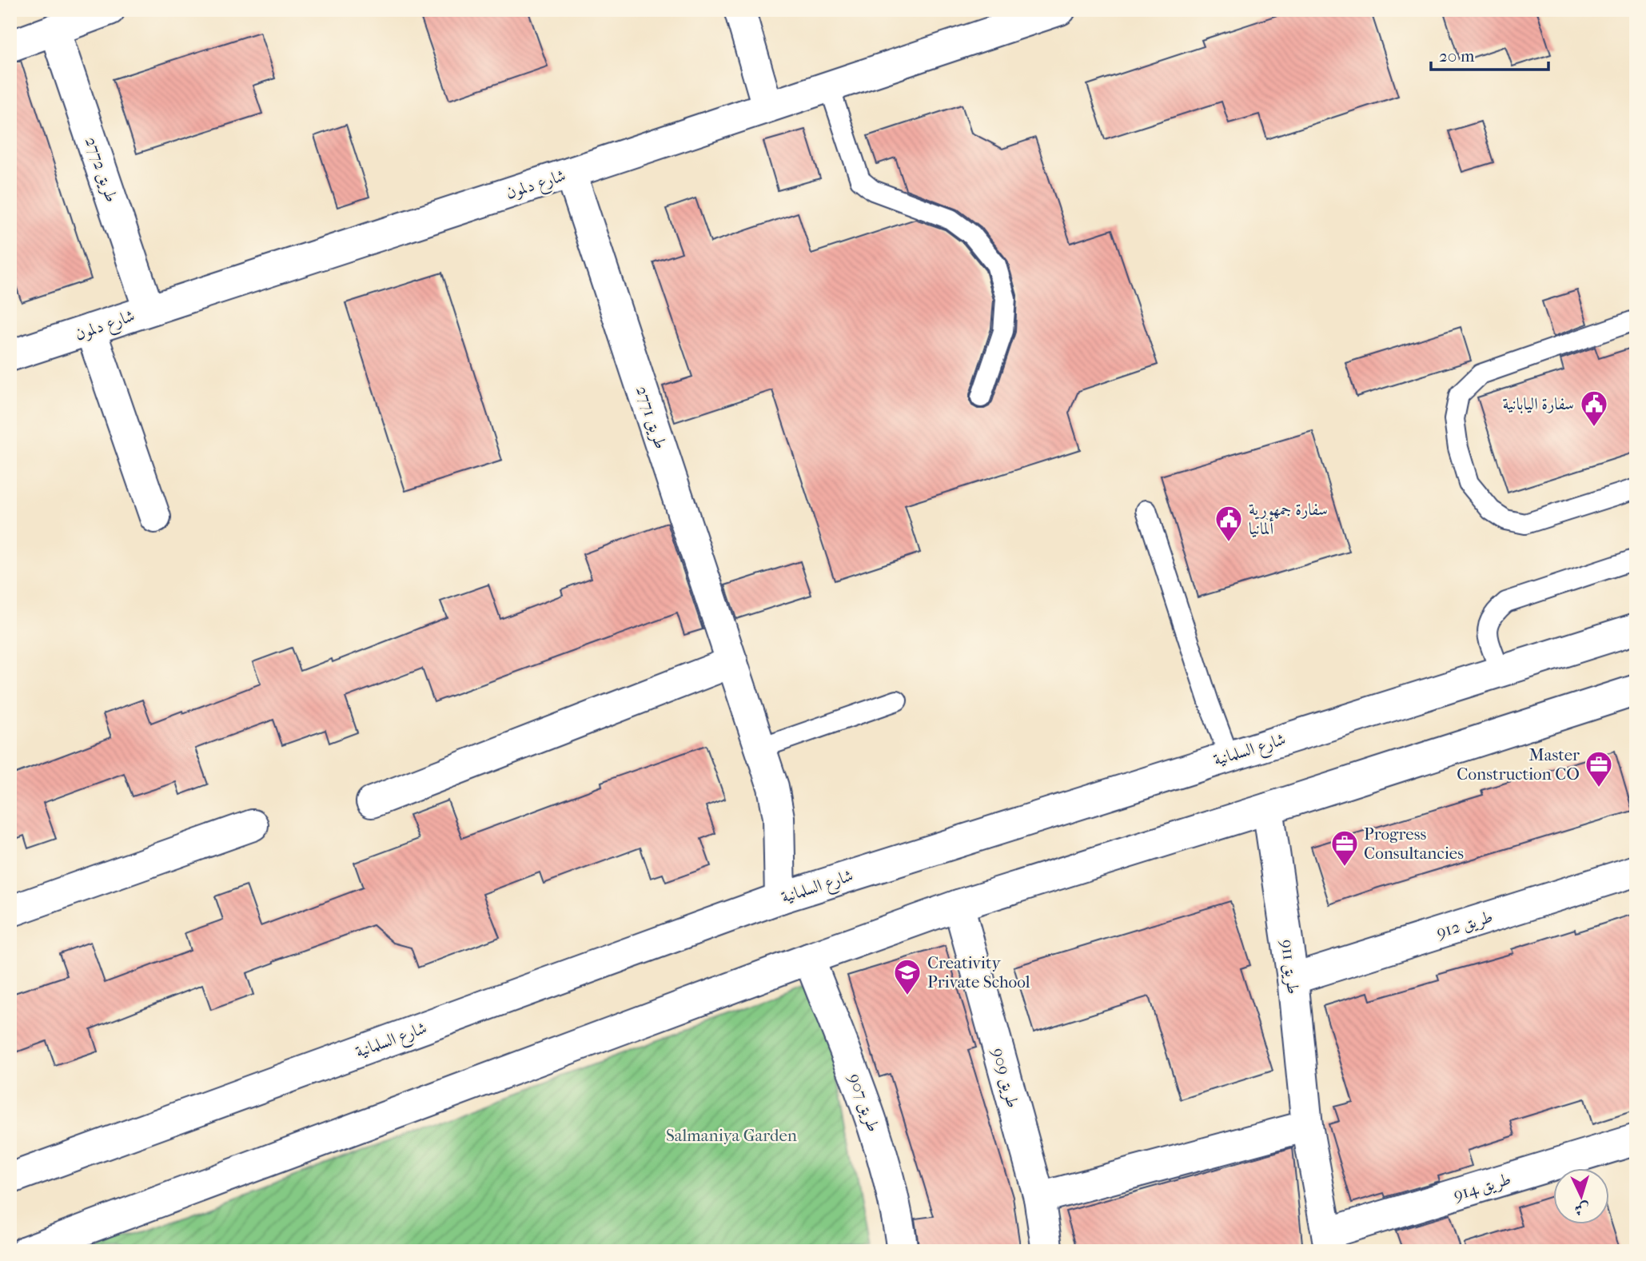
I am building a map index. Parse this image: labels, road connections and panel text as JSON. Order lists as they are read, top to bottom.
{
  "streets": {
    "street": [
      "طريق 2772",
      "شارع دلمون",
      "طريق 2771",
      "شارع السلمانية",
      "طريق 912",
      "طريق 911",
      "طريق 909",
      "طريق 907",
      "طريق 914"
    ]
  },
  "crossings": [
    ["طريق 2772", "شارع دلمون"],
    ["شارع دلمون", "طريق 2771"],
    ["طريق 2771", "شارع السلمانية"],
    ["طريق 912", "طريق 911"],
    ["طريق 911", "طريق 914"]
  ],
  "parks": ["Salmaniya Garden"],
  "places": {
    "public building": ["سفارة اليابانية", "سفارة جمهورية ألمانيا"],
    "office": ["Master Construction CO", "Progress Consultancies"],
    "school or university": ["Creativity Private School"]
  },
  "scale_bar": "20 m",
  "north": "bottom"
}
